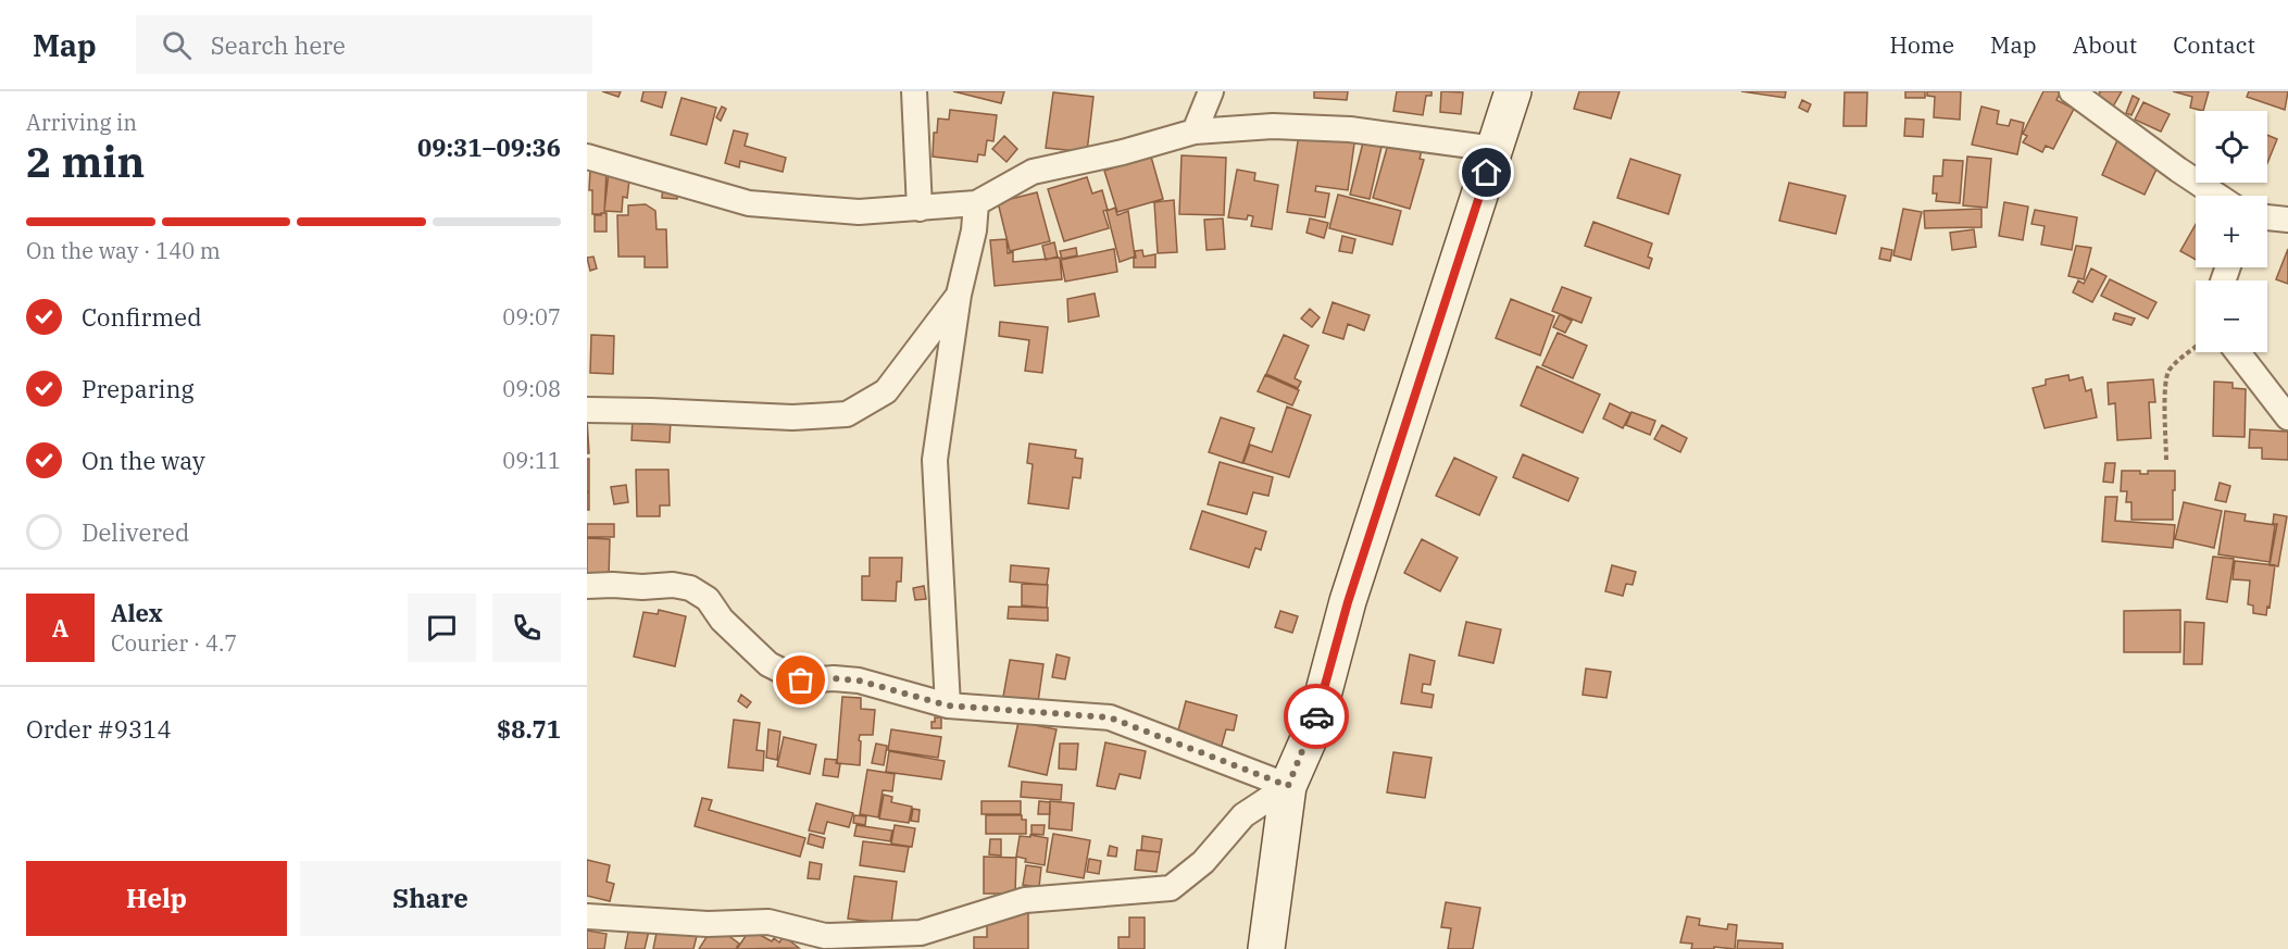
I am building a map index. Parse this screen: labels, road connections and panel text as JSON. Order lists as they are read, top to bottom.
{
  "page": {
    "header": "Map",
    "search": "Search here",
    "nav": [
      "Home",
      "Map",
      "About",
      "Contact"
    ],
    "heading": ["2 min", "Arriving in", "09:31–09:36"],
    "panel": [
      "Alex",
      "Courier · 4.7",
      "Order #9314",
      "$8.71"
    ],
    "map_buttons": ["+", "−"],
    "bar": "On the way · 140 m",
    "list": [
      ["Confirmed", "09:07"],
      ["Preparing", "09:08"],
      ["On the way", "09:11"],
      "Delivered"
    ],
    "round": "A",
    "buttons": ["Help", "Share"]
  }
}
